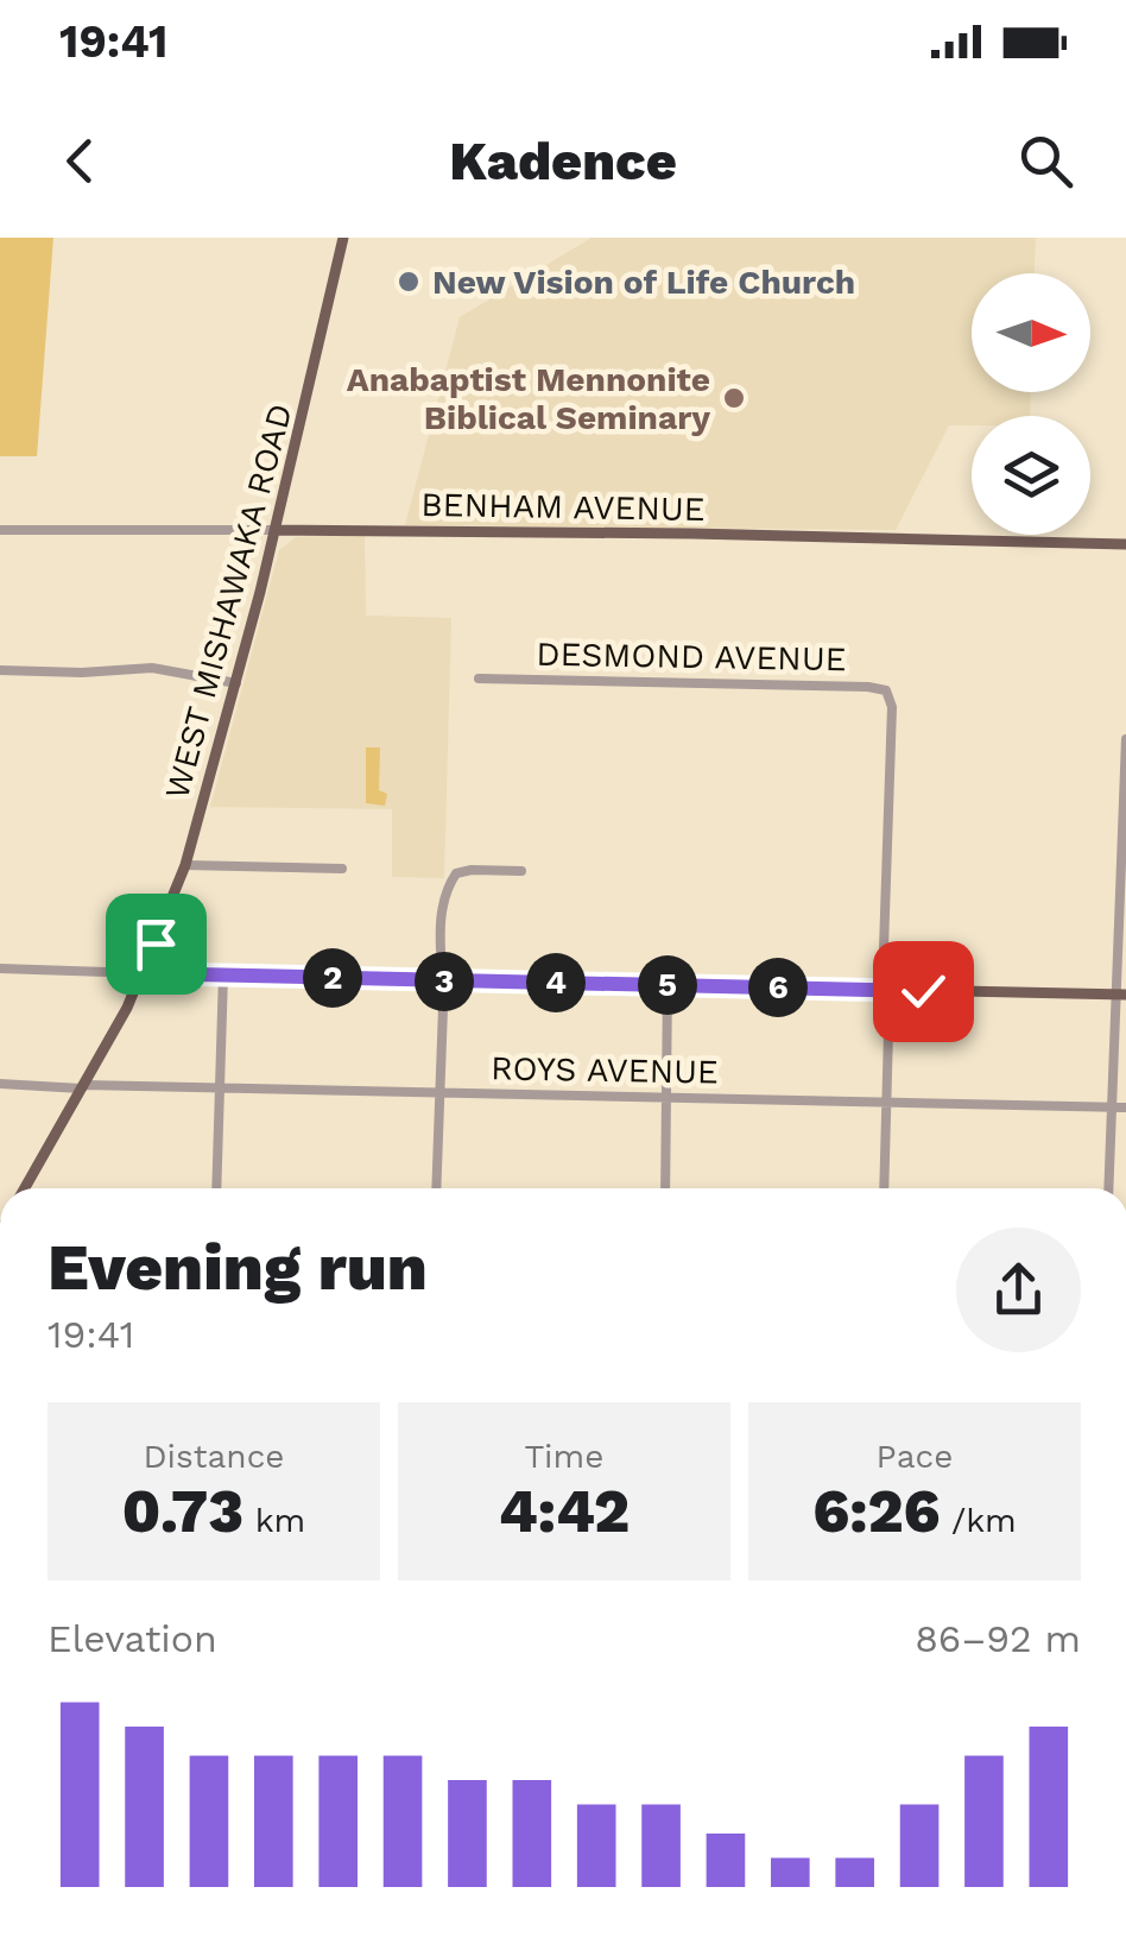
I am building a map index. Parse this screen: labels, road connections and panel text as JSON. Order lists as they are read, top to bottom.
{
  "streets": {
    "main road": ["BENHAM AVENUE", "WEST MISHAWAKA ROAD"],
    "street": ["DESMOND AVENUE", "ROYS AVENUE"]
  },
  "crossings": [
    ["BENHAM AVENUE", "WEST MISHAWAKA ROAD"],
    ["WEST MISHAWAKA ROAD", "ROYS AVENUE"],
    ["DESMOND AVENUE", "ROYS AVENUE"]
  ],
  "places": ["New Vision of Life Church", "Anabaptist Mennonite Biblical Seminary"],
  "north": "right",
  "page": {
    "status": "19:41",
    "header": "Kadence",
    "pins": [
      "2",
      "3",
      "4",
      "5",
      "6"
    ],
    "heading": ["Evening run", "19:41"],
    "stats": [
      ["Distance", "0.73 km"],
      ["Time", "4:42"],
      ["Pace", "6:26 /km"]
    ],
    "chart": ["Elevation", "86–92 m"]
  }
}
